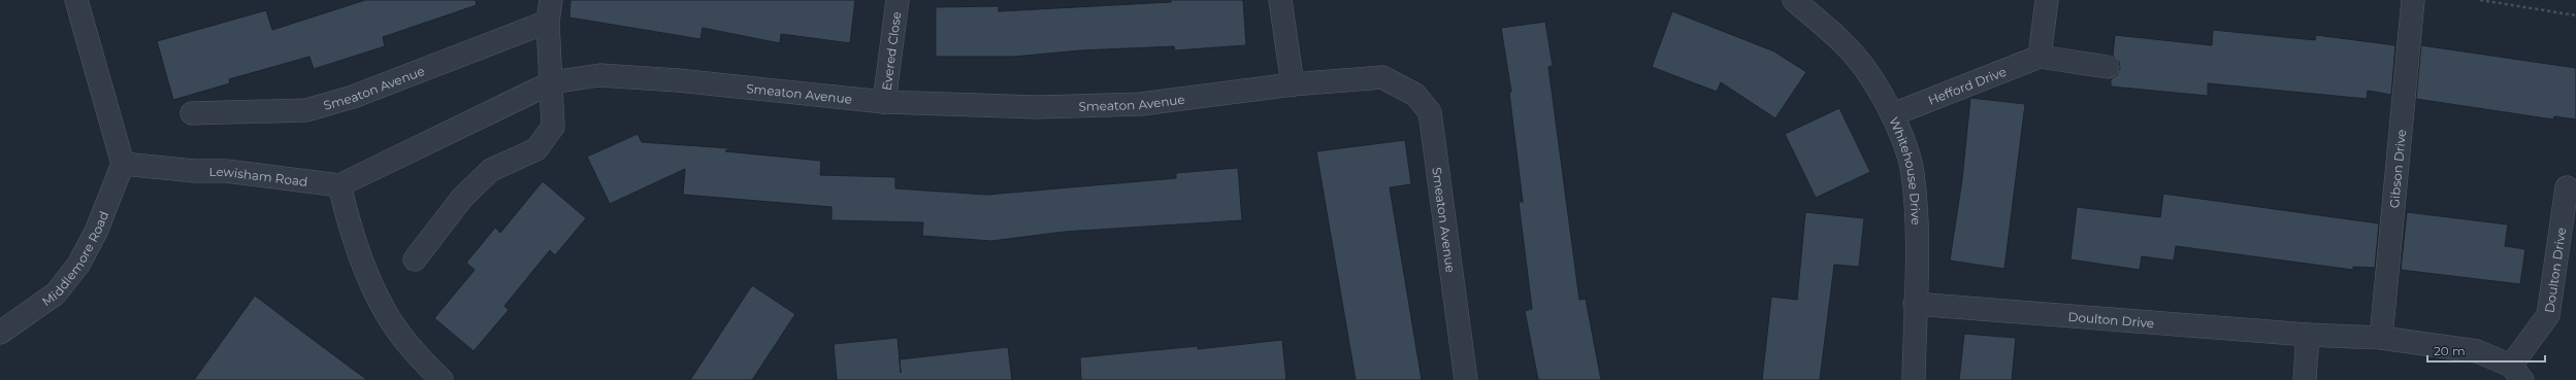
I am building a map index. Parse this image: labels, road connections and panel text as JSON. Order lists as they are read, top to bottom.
{
  "streets": {
    "street": [
      "Evered Close",
      "Hefford Drive",
      "Smeaton Avenue",
      "Gibson Drive",
      "Whitehouse Drive",
      "Lewisham Road",
      "Middlemore Road",
      "Doulton Drive"
    ]
  },
  "crossings": [
    ["Evered Close", "Smeaton Avenue"],
    ["Hefford Drive", "Whitehouse Drive"],
    ["Smeaton Avenue", "Lewisham Road"],
    ["Gibson Drive", "Doulton Drive"],
    ["Whitehouse Drive", "Doulton Drive"],
    ["Lewisham Road", "Middlemore Road"]
  ],
  "scale_bar": "20 m"
}
